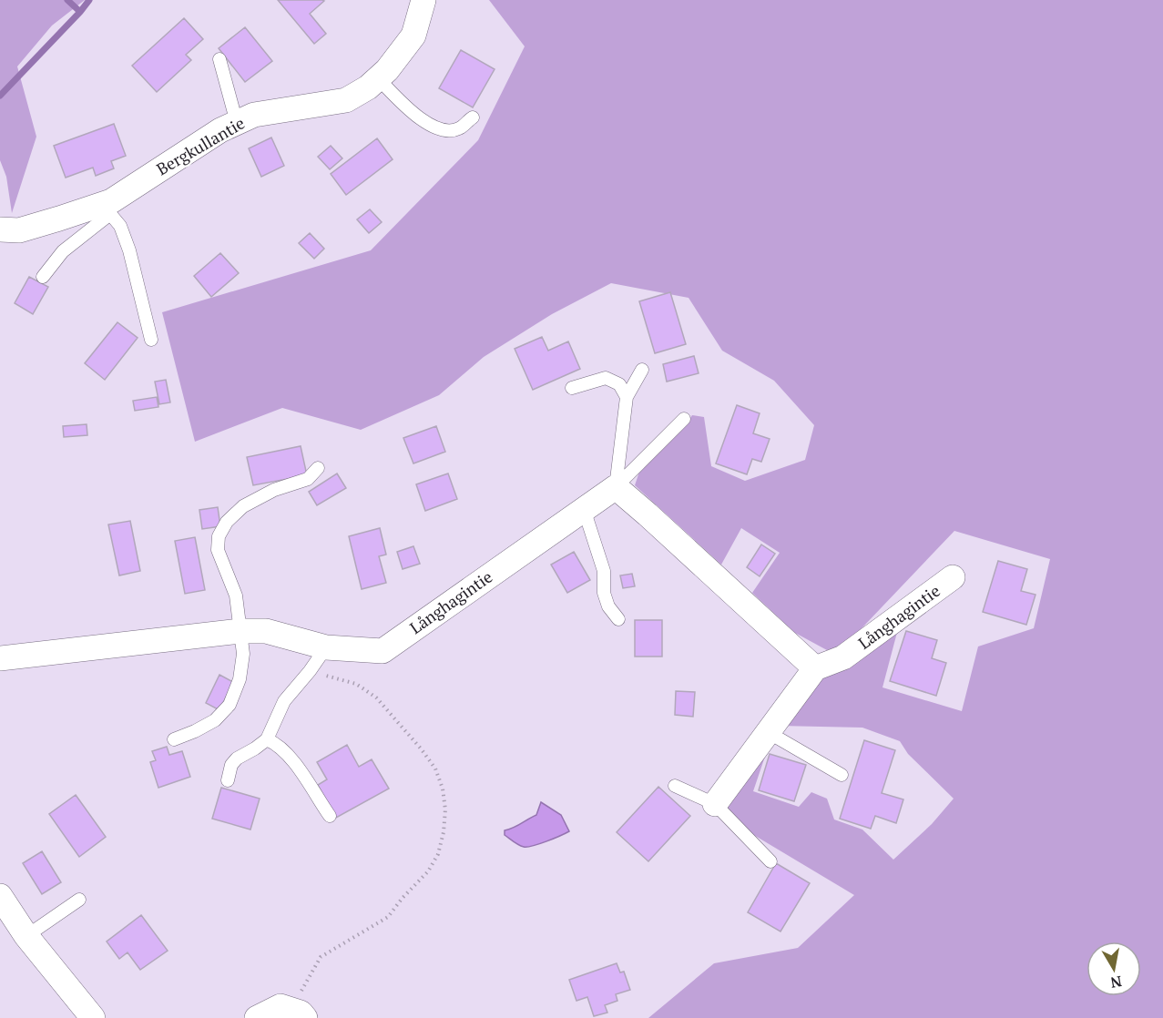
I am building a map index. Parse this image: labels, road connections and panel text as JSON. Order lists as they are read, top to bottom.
{
  "streets": {
    "street": ["Bergkullantie", "Långhagintie"]
  },
  "north": "bottom"
}
